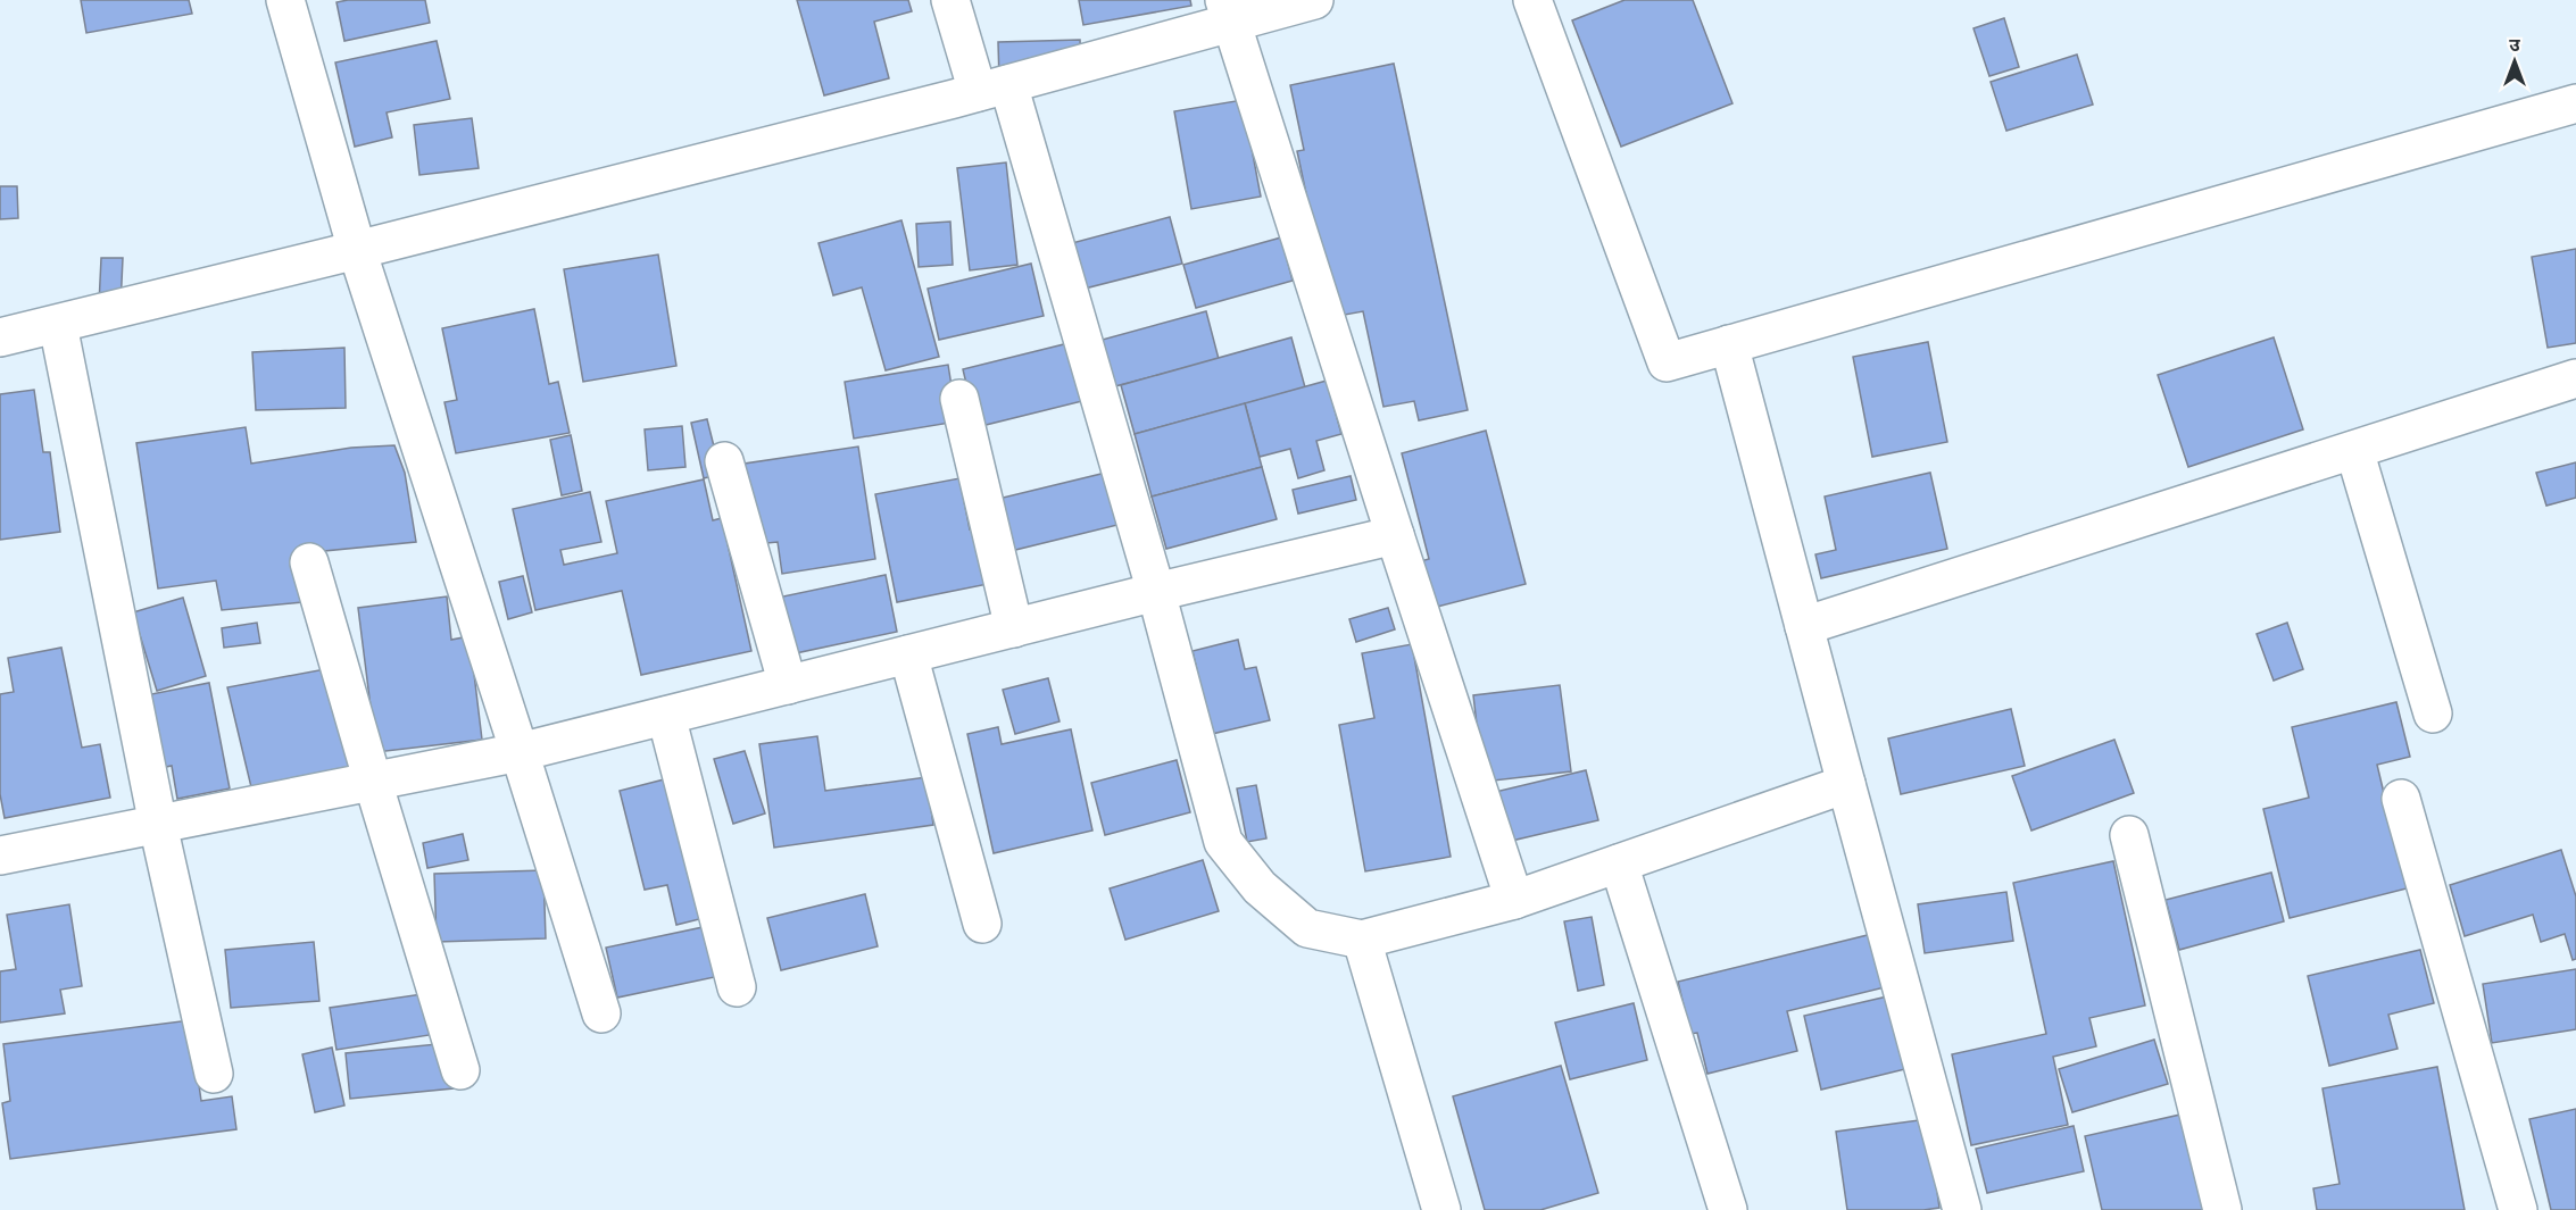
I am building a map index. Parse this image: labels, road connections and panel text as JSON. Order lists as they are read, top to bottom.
{
  "north": "top"
}
